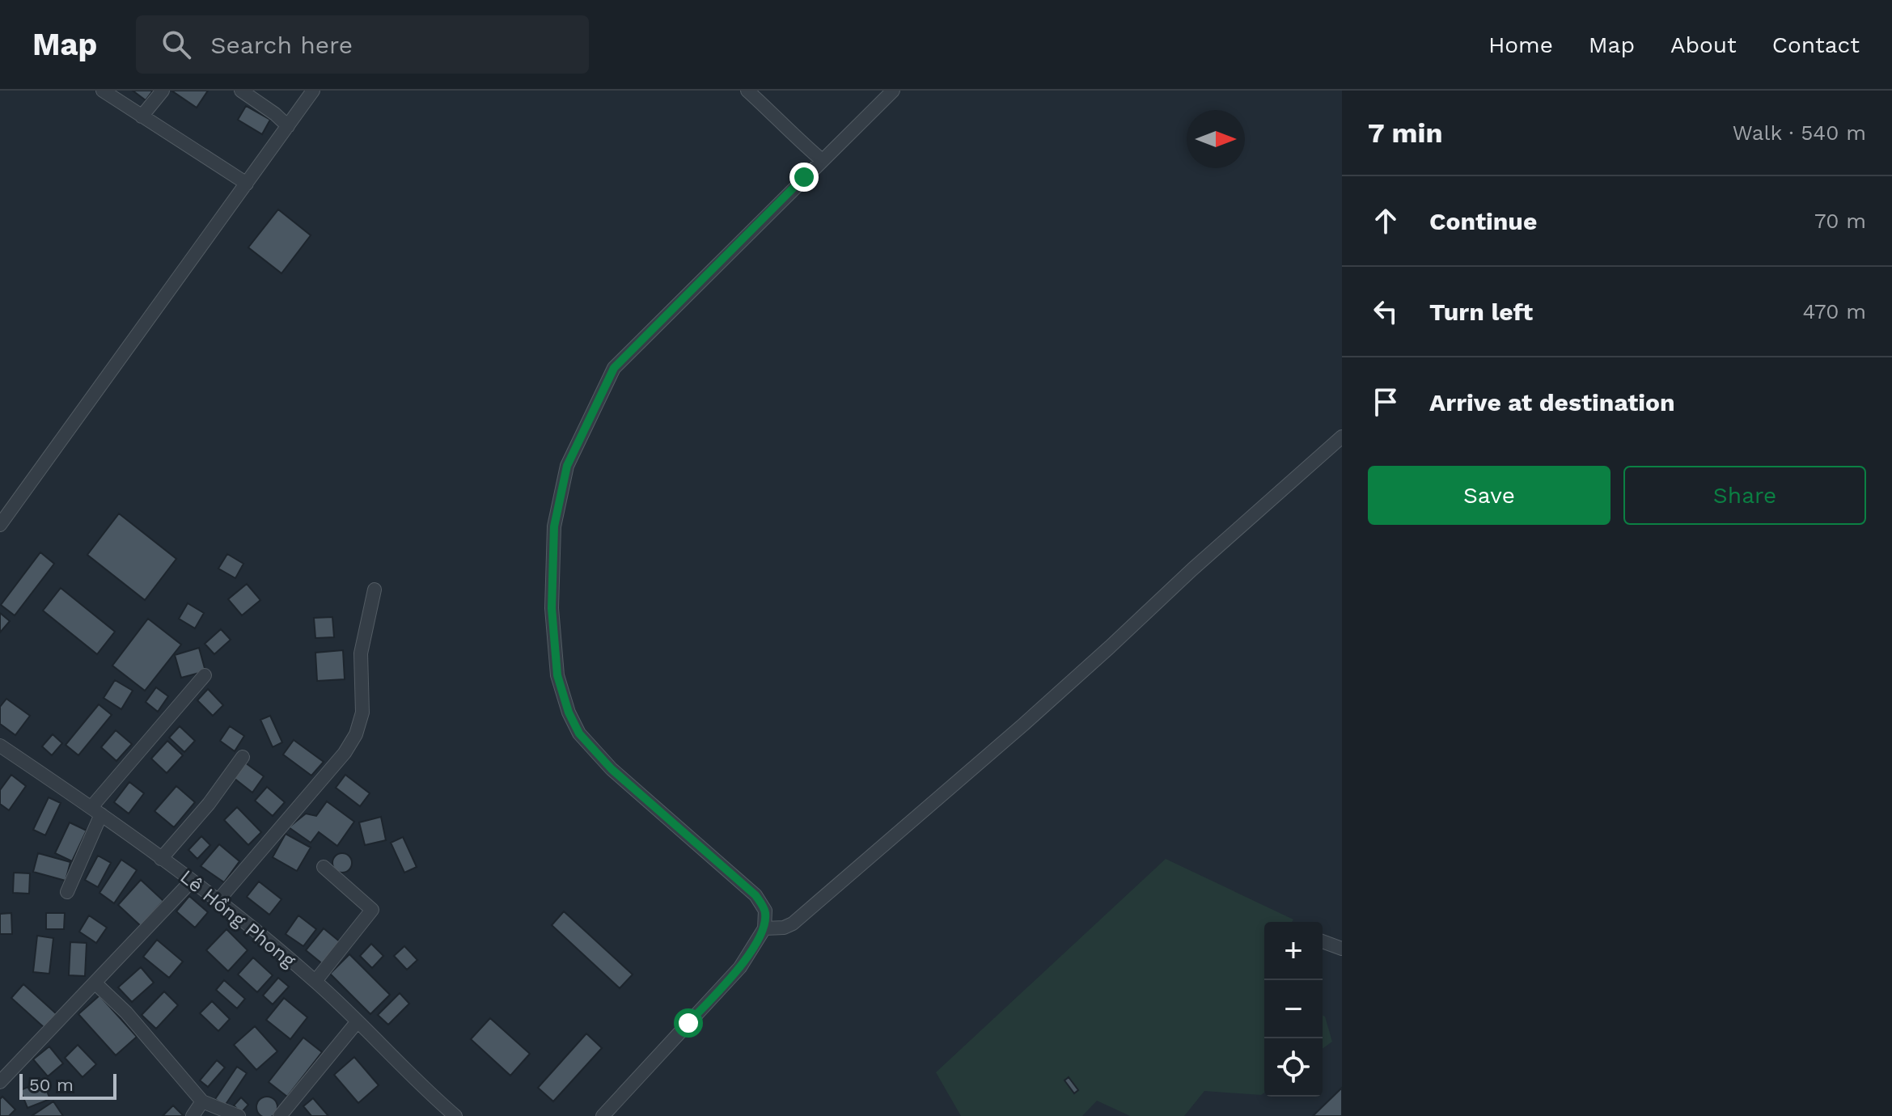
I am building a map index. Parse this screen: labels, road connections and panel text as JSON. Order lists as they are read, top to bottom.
{
  "streets": {
    "street": ["Lê Hồng Phong"]
  },
  "scale_bar": "50 m",
  "north": "right",
  "page": {
    "header": "Map",
    "search": "Search here",
    "nav": [
      "Home",
      "Map",
      "About",
      "Contact"
    ],
    "heading": ["7 min", "Walk · 540 m"],
    "list": [
      ["Continue", "70 m"],
      ["Turn left", "470 m"],
      "Arrive at destination"
    ],
    "buttons": ["Save", "Share"],
    "map_buttons": ["+", "−"],
    "scale": "50 m"
  }
}
